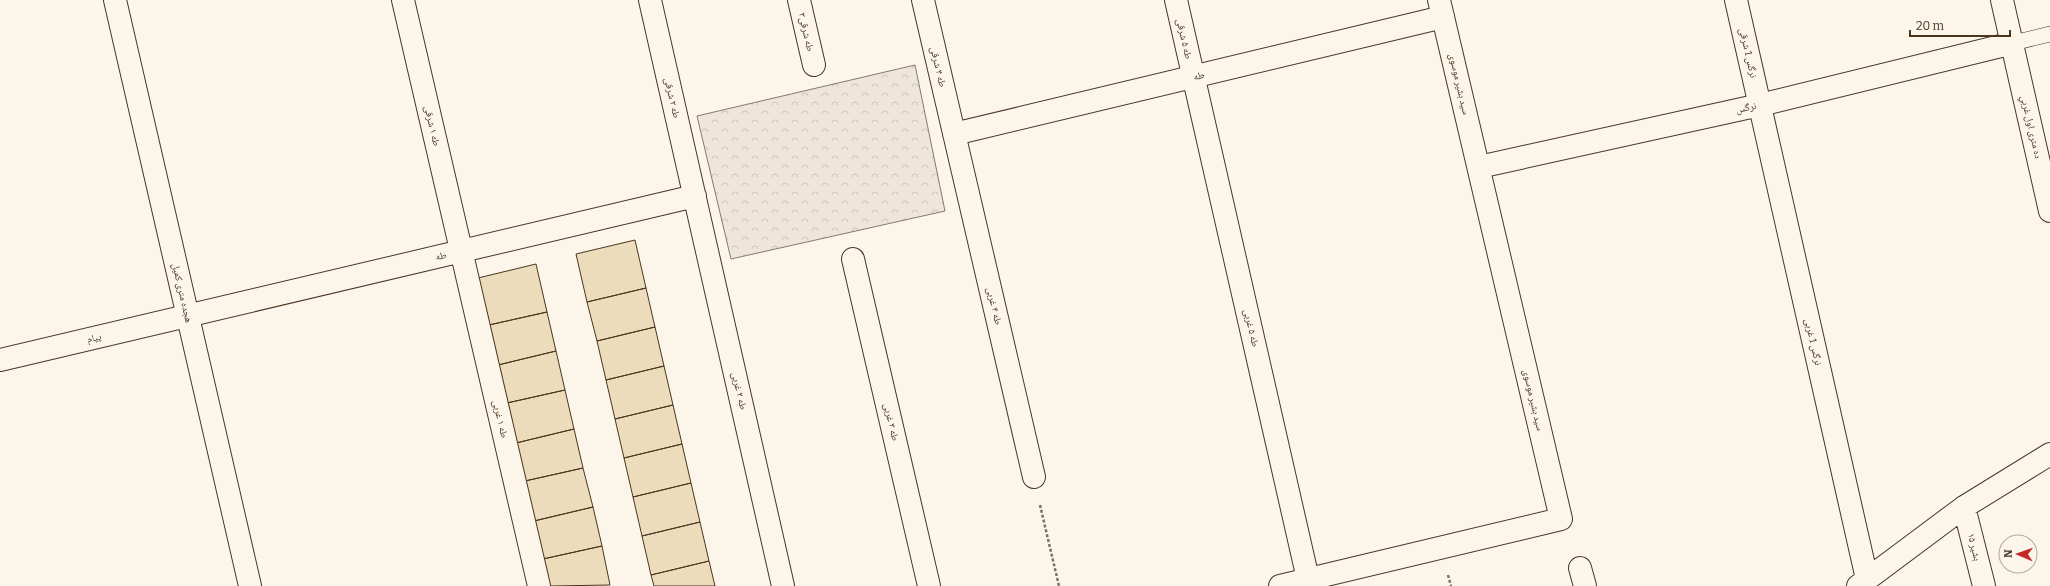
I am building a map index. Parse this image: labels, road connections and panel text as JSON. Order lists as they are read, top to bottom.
{
  "streets": {
    "street": [
      "طه شرقی۳",
      "طه ۵ شرقی",
      "نرگس 1 شرقی",
      "طه ۴ شرقی",
      "طه",
      "سید بشیر موسوی",
      "طه ۲ شرقی",
      "نرگس",
      "طه ۱ شرقی",
      "ده متری اول غربي",
      "هجده متری کمیل",
      "طه ۴ غربی",
      "طه ۵ غربی",
      "پیام",
      "نرگس 1 غربی",
      "طه ۲ غربی",
      "طه ۱ غربی",
      "طه ۳ غربی",
      "بشیر ۱۵"
    ]
  },
  "crossings": [
    ["طه ۵ شرقی", "طه"],
    ["طه ۵ شرقی", "طه ۵ غربی"],
    ["نرگس 1 شرقی", "نرگس"],
    ["نرگس 1 شرقی", "نرگس 1 غربی"],
    ["طه ۴ شرقی", "طه"],
    ["طه ۴ شرقی", "طه ۴ غربی"],
    ["طه", "سید بشیر موسوی"],
    ["طه", "طه ۲ شرقی"],
    ["طه", "طه ۱ شرقی"],
    ["طه", "هجده متری کمیل"],
    ["طه", "طه ۴ غربی"],
    ["طه", "طه ۵ غربی"],
    ["طه", "پیام"],
    ["طه", "طه ۲ غربی"],
    ["طه", "طه ۱ غربی"],
    ["سید بشیر موسوی", "نرگس"],
    ["سید بشیر موسوی", "طه ۵ غربی"],
    ["طه ۲ شرقی", "طه ۲ غربی"],
    ["نرگس", "ده متری اول غربي"],
    ["نرگس", "نرگس 1 غربی"],
    ["طه ۱ شرقی", "طه ۱ غربی"],
    ["هجده متری کمیل", "پیام"]
  ],
  "scale_bar": "20 m",
  "north": "left"
}
